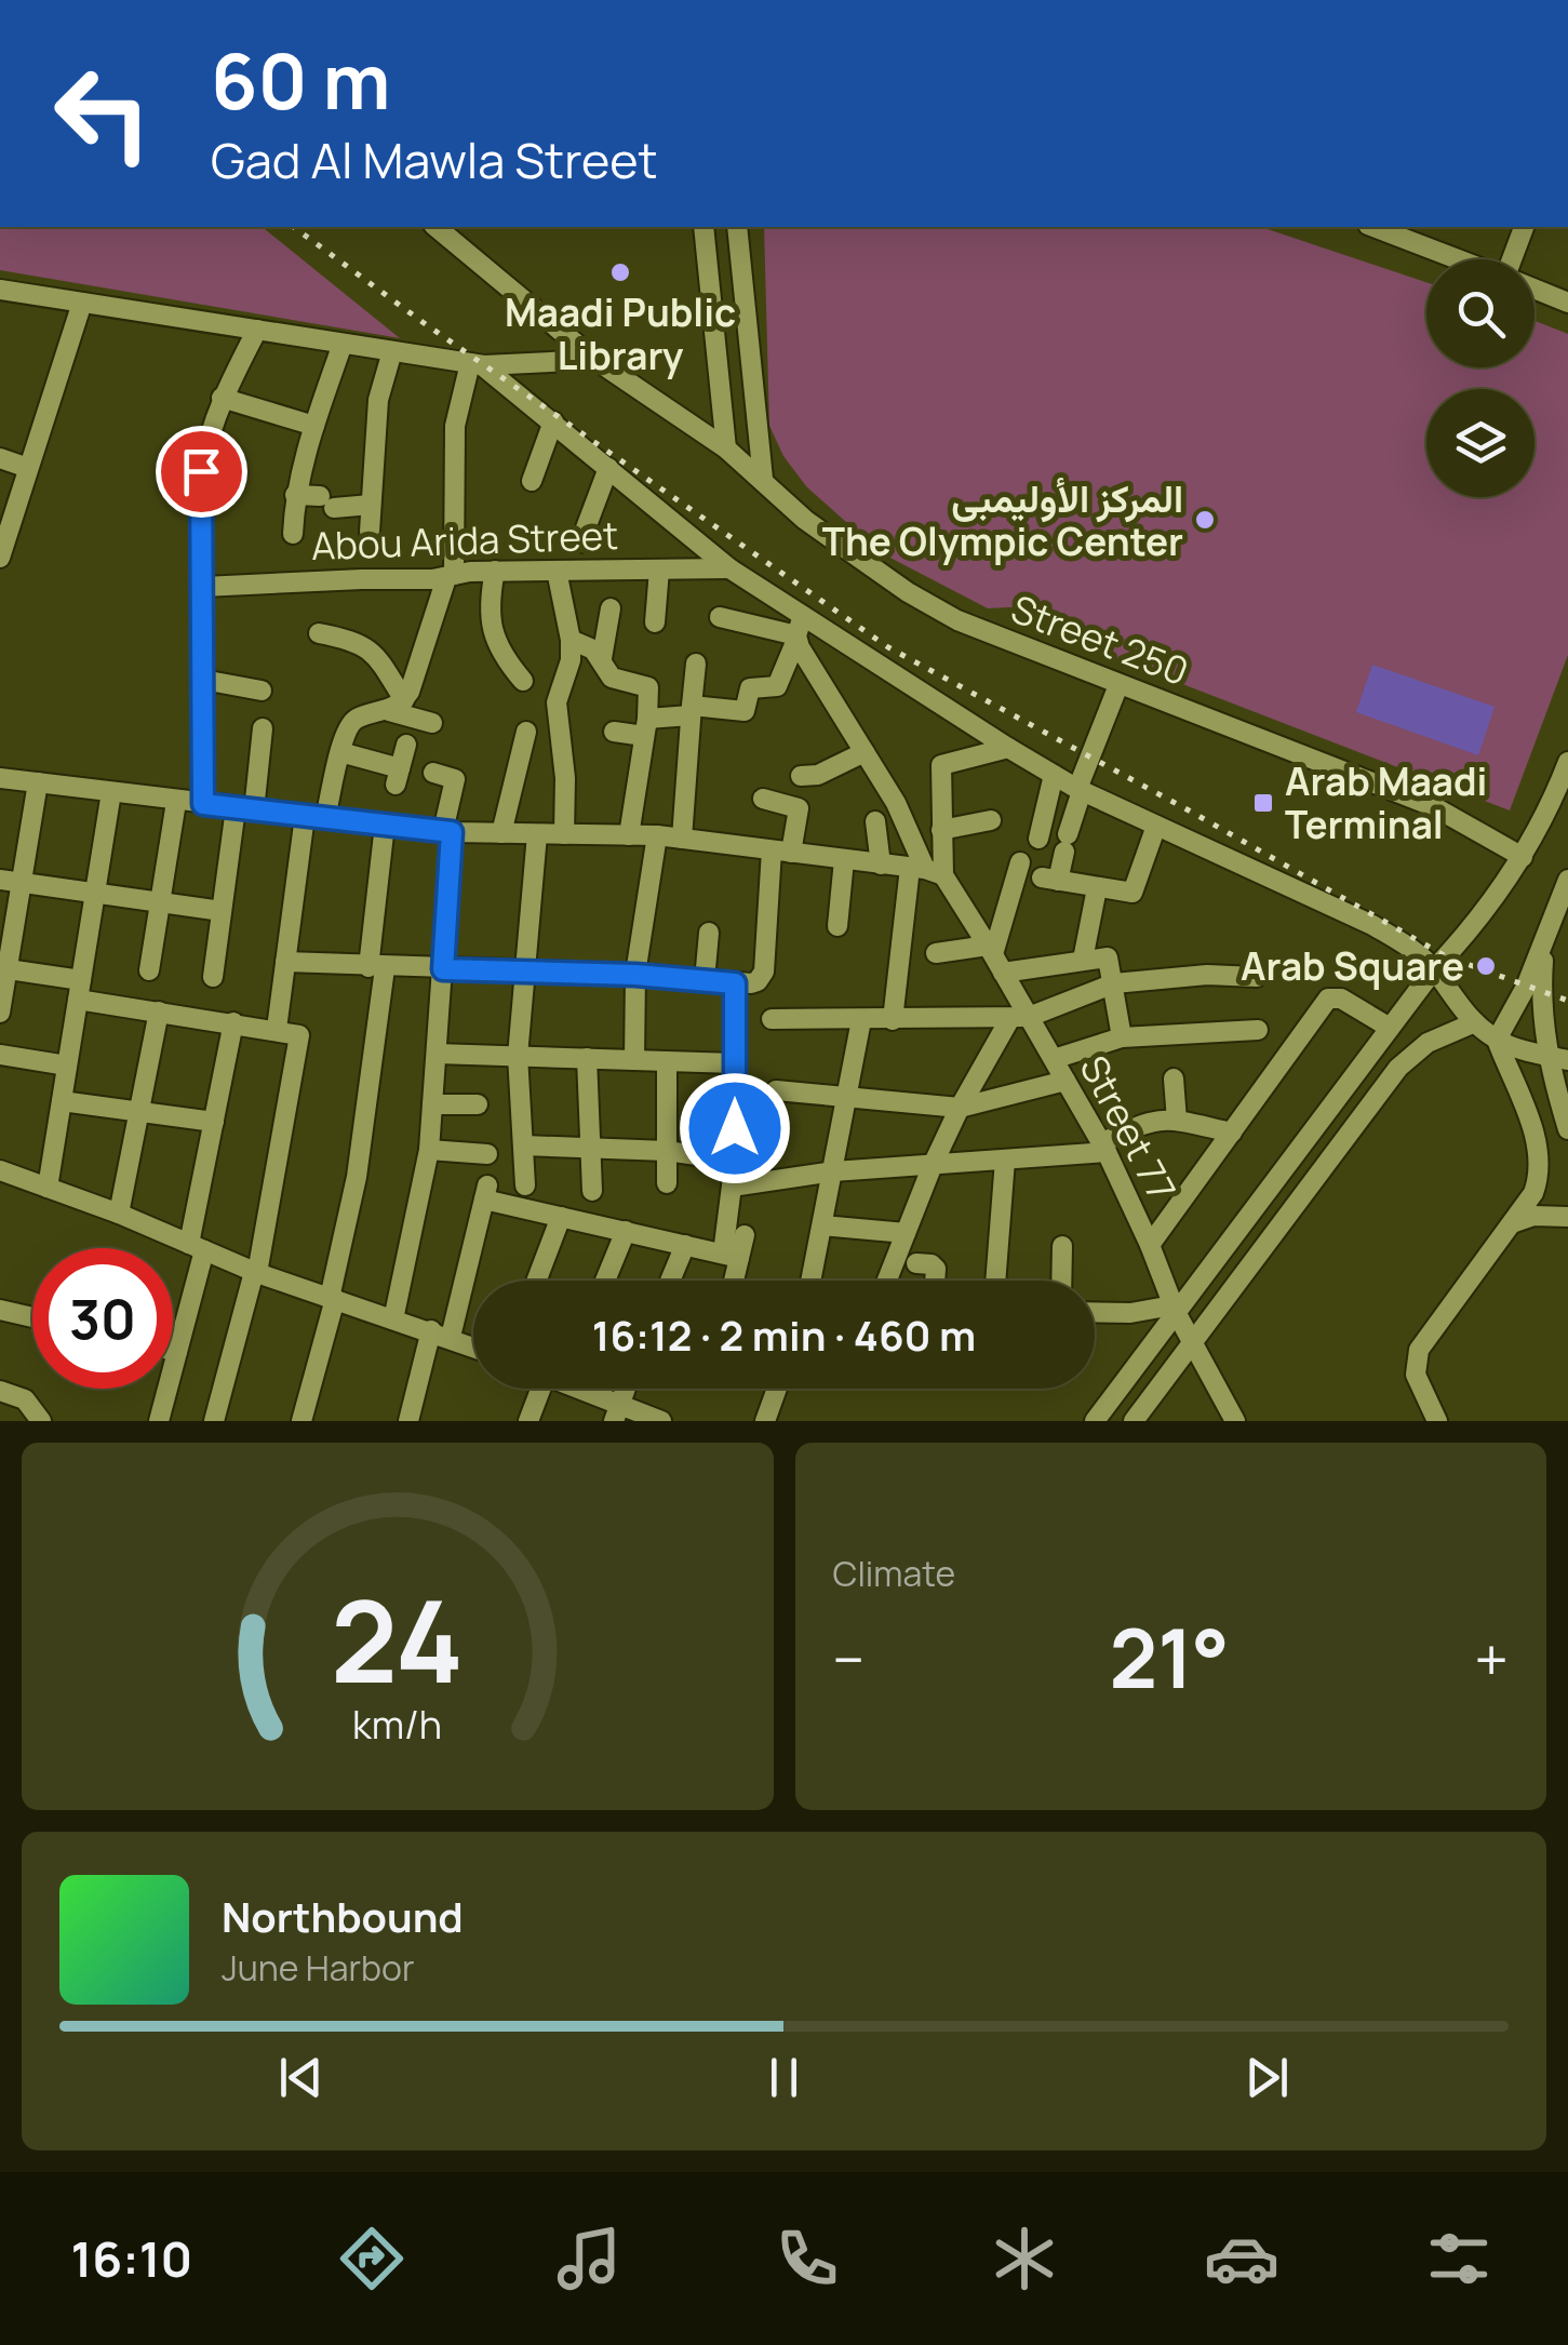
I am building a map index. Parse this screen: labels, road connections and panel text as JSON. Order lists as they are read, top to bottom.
{
  "streets": {
    "street": ["Abou Arida Street", "Street 250", "Street 77"]
  },
  "places": {
    "other": ["Maadi Public Library", "المركز الأوليمبى The Olympic Center", "Arab Square"],
    "transit": ["Arab Maadi Terminal"]
  },
  "page": {
    "turn": ["60 m", "Gad Al Mawla Street"],
    "limit": "30",
    "trip": "16:12 · 2 min · 460 m",
    "tile": "Climate",
    "heat": ["−", "21°", "+"],
    "song": ["Northbound", "June Harbor"],
    "tabs": "16:10",
    "gauge": ["24", "km/h"]
  }
}
